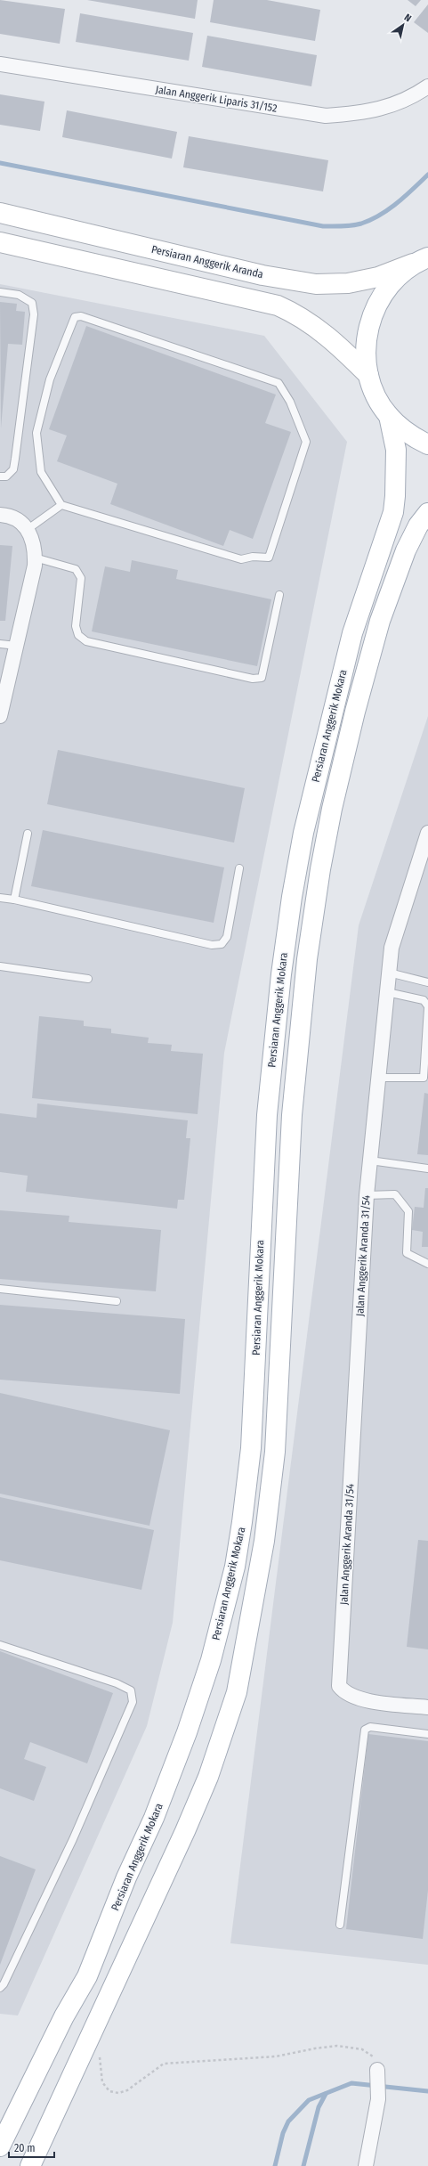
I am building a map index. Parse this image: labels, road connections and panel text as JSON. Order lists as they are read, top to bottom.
{
  "streets": {
    "main road": ["Persiaran Anggerik Aranda", "Persiaran Anggerik Mokara"],
    "street": ["Jalan Anggerik Liparis 31/152", "Jalan Anggerik Aranda 31/54"]
  },
  "scale_bar": "20 m",
  "north": "top right"
}
